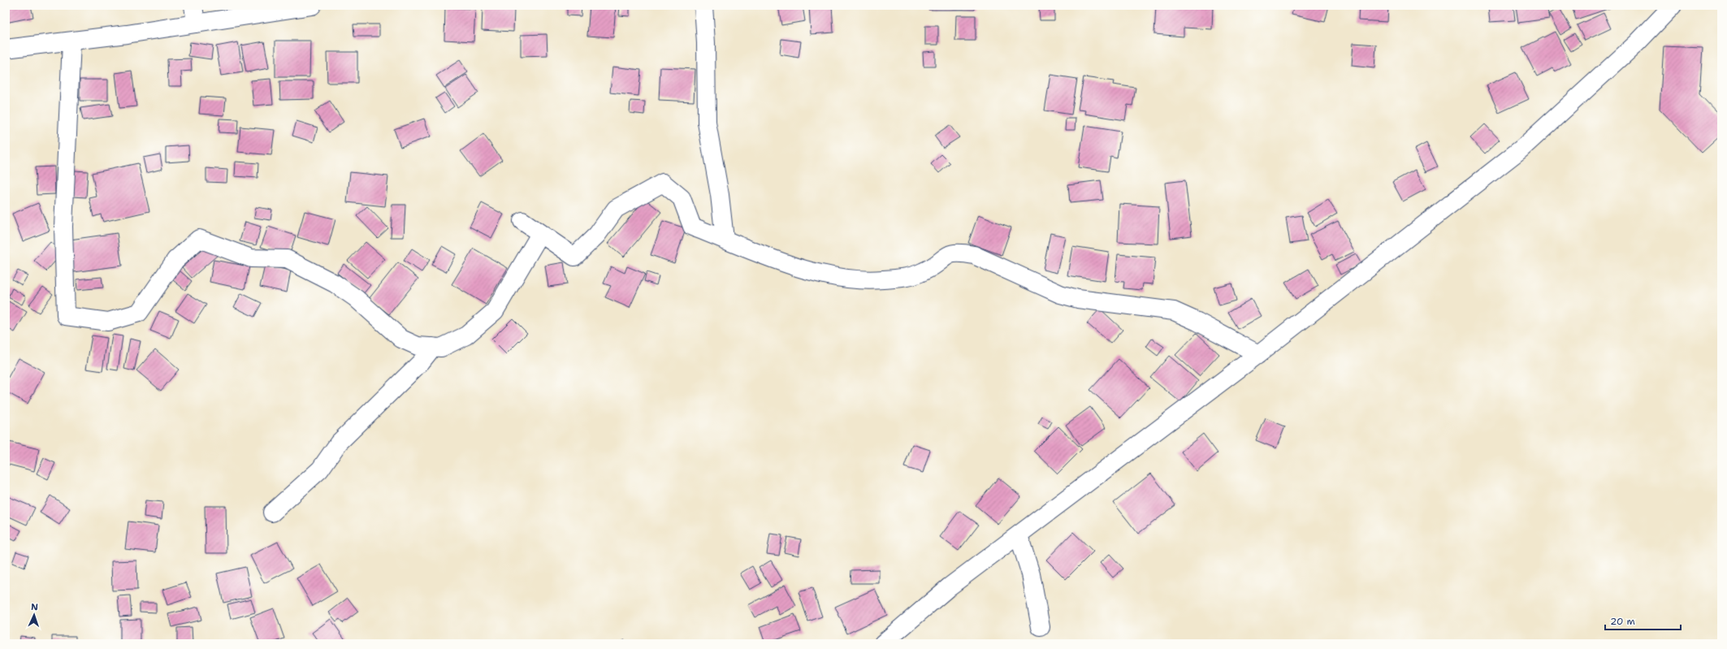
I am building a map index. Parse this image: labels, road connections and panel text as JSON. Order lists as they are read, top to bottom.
{
  "scale_bar": "20 m",
  "north": "top"
}
